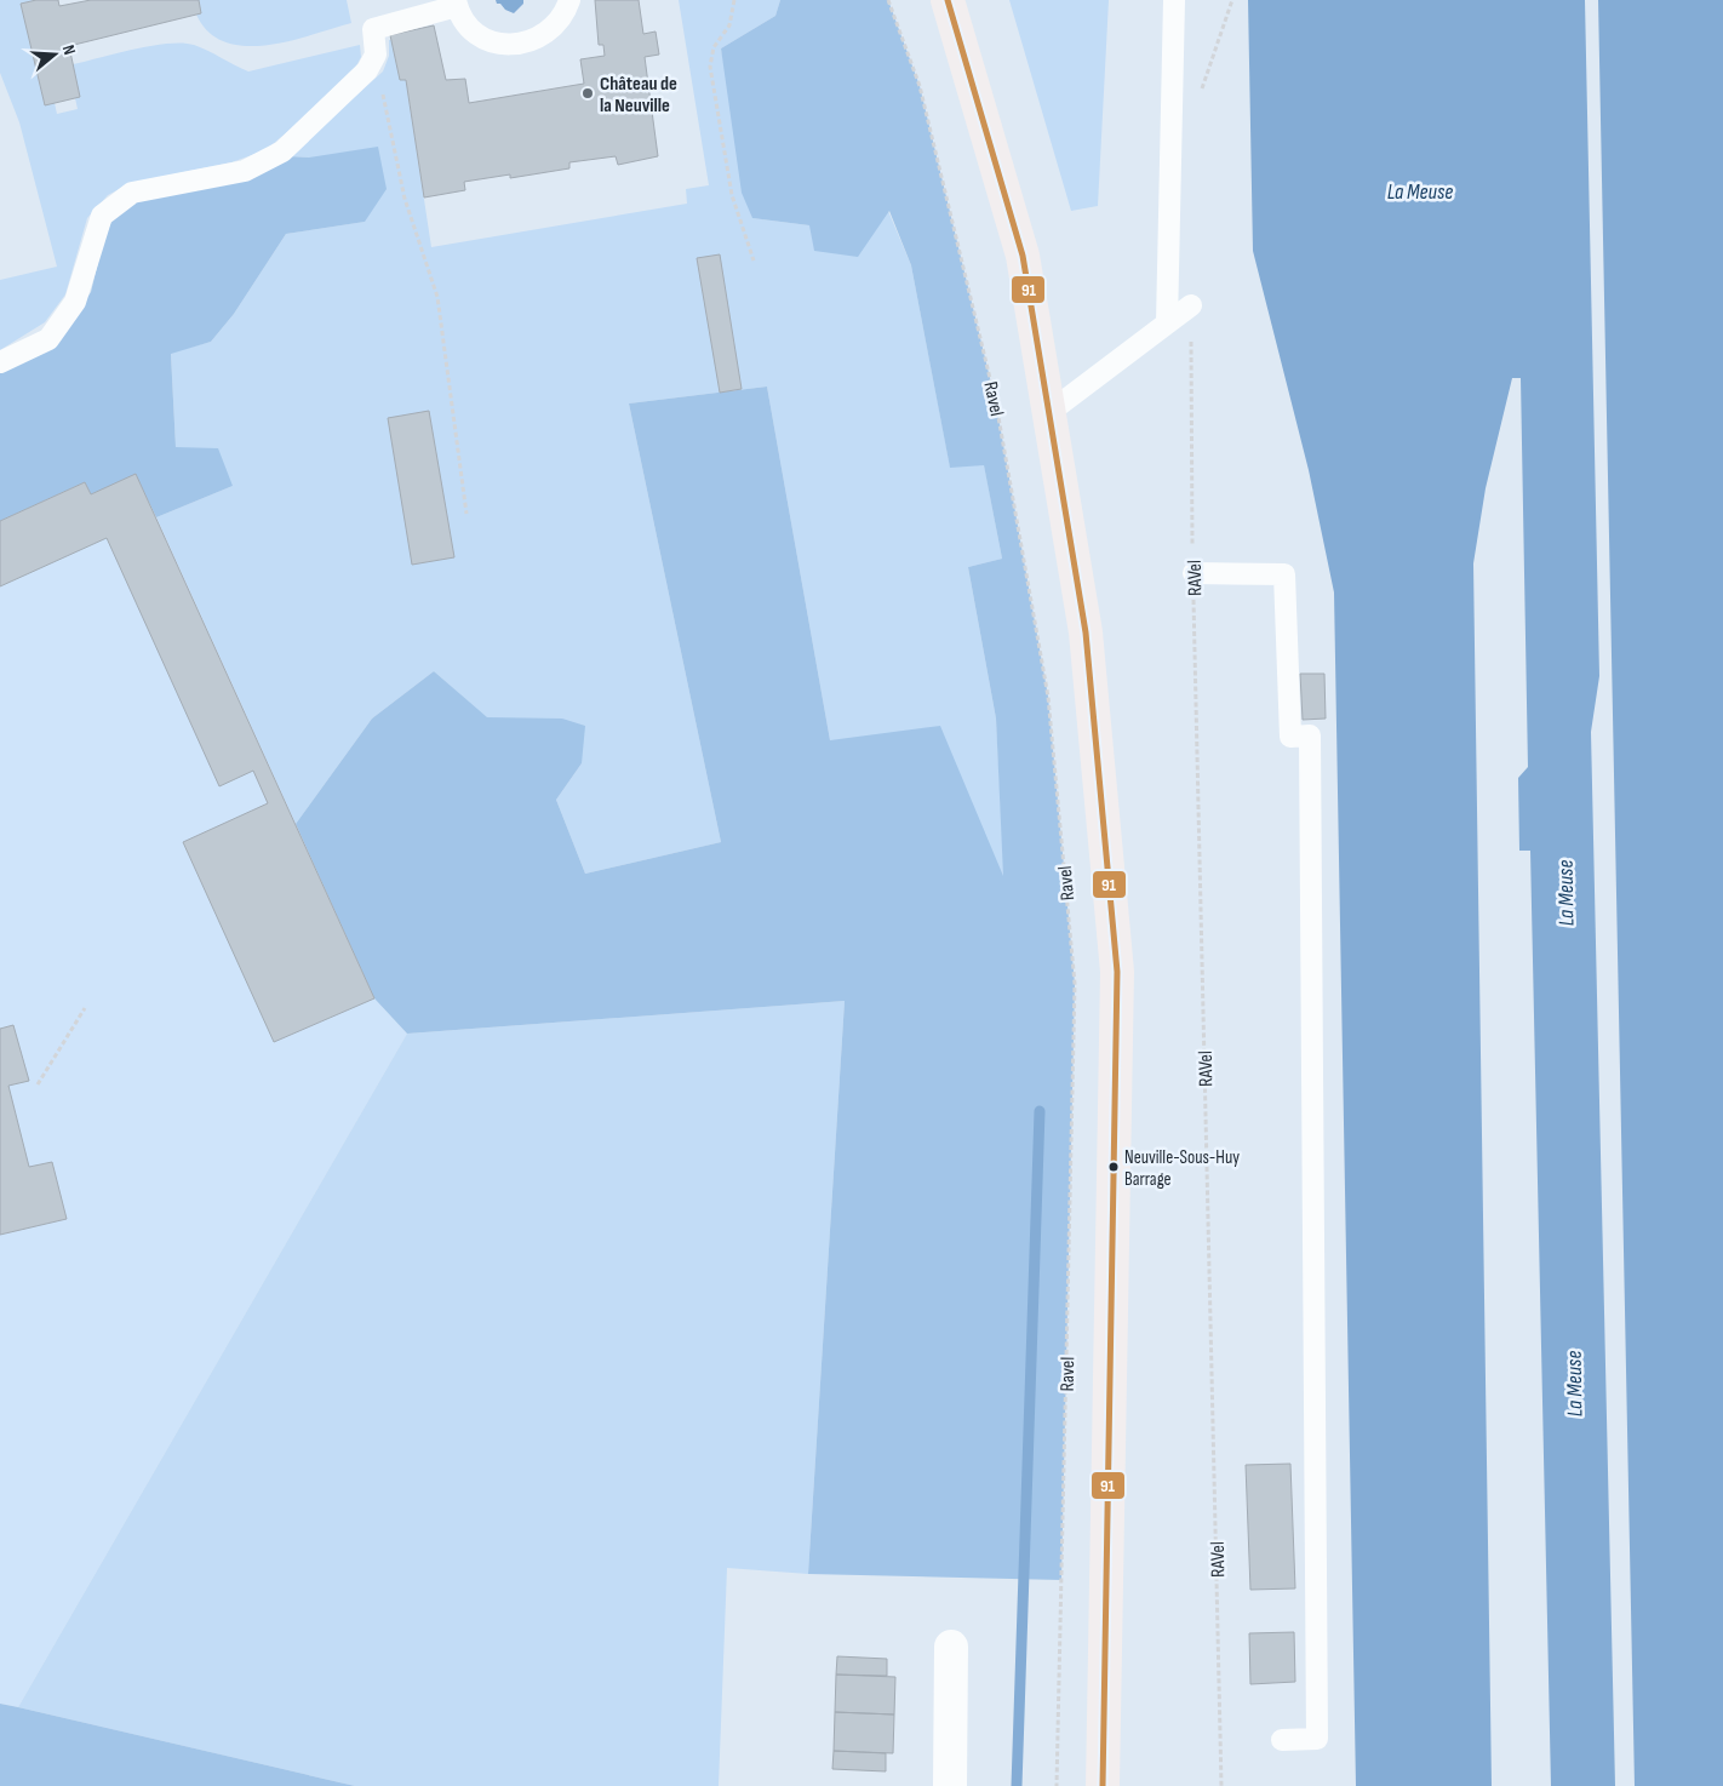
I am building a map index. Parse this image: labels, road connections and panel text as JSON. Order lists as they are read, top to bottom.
{
  "streets": {
    "path": ["Ravel", "RAVel"]
  },
  "water": ["La Meuse"],
  "places": ["Château de la Neuville", "Neuville-Sous-Huy Barrage"],
  "lines": ["transit line 91"],
  "north": "right"
}
